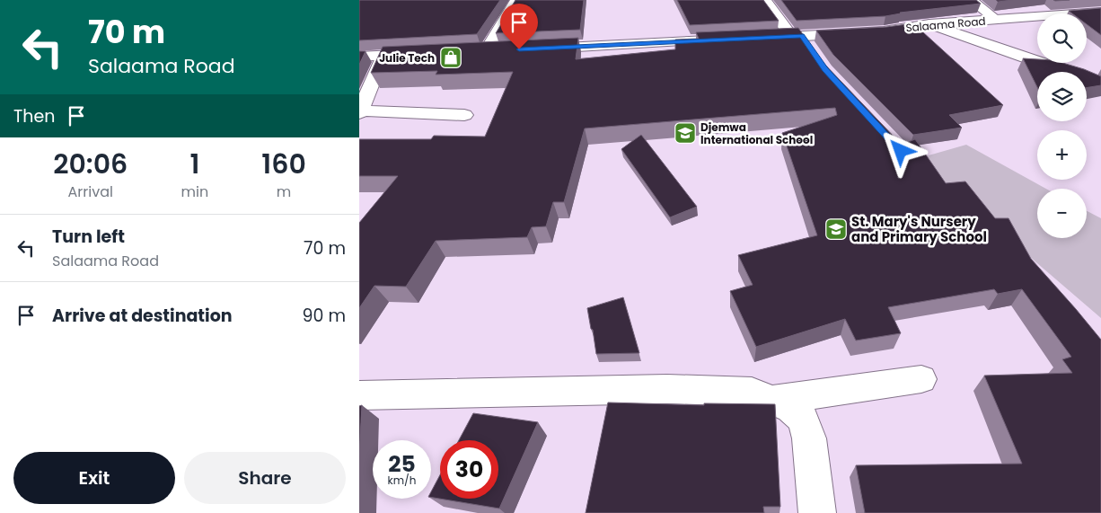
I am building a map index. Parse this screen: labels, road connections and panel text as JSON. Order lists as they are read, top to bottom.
{
  "streets": {
    "street": ["Salaama Road"]
  },
  "places": {
    "shop": ["Julie Tech"],
    "school or university": ["Djemwa International School", "St. Mary's Nursery and Primary School"]
  },
  "page": {
    "turn": ["70 m", "Salaama Road"],
    "map_buttons": ["+", "−"],
    "then": "Then",
    "eta": [
      "20:06",
      "Arrival",
      "1",
      "min",
      "160",
      "m"
    ],
    "list": [
      {
        "name": "Turn left",
        "note": "Salaama Road",
        "value": "70 m"
      },
      {
        "name": "Arrive at destination",
        "value": "90 m"
      }
    ],
    "speed": "25 km/h",
    "limit": "30",
    "buttons": ["Exit", "Share"]
  }
}
